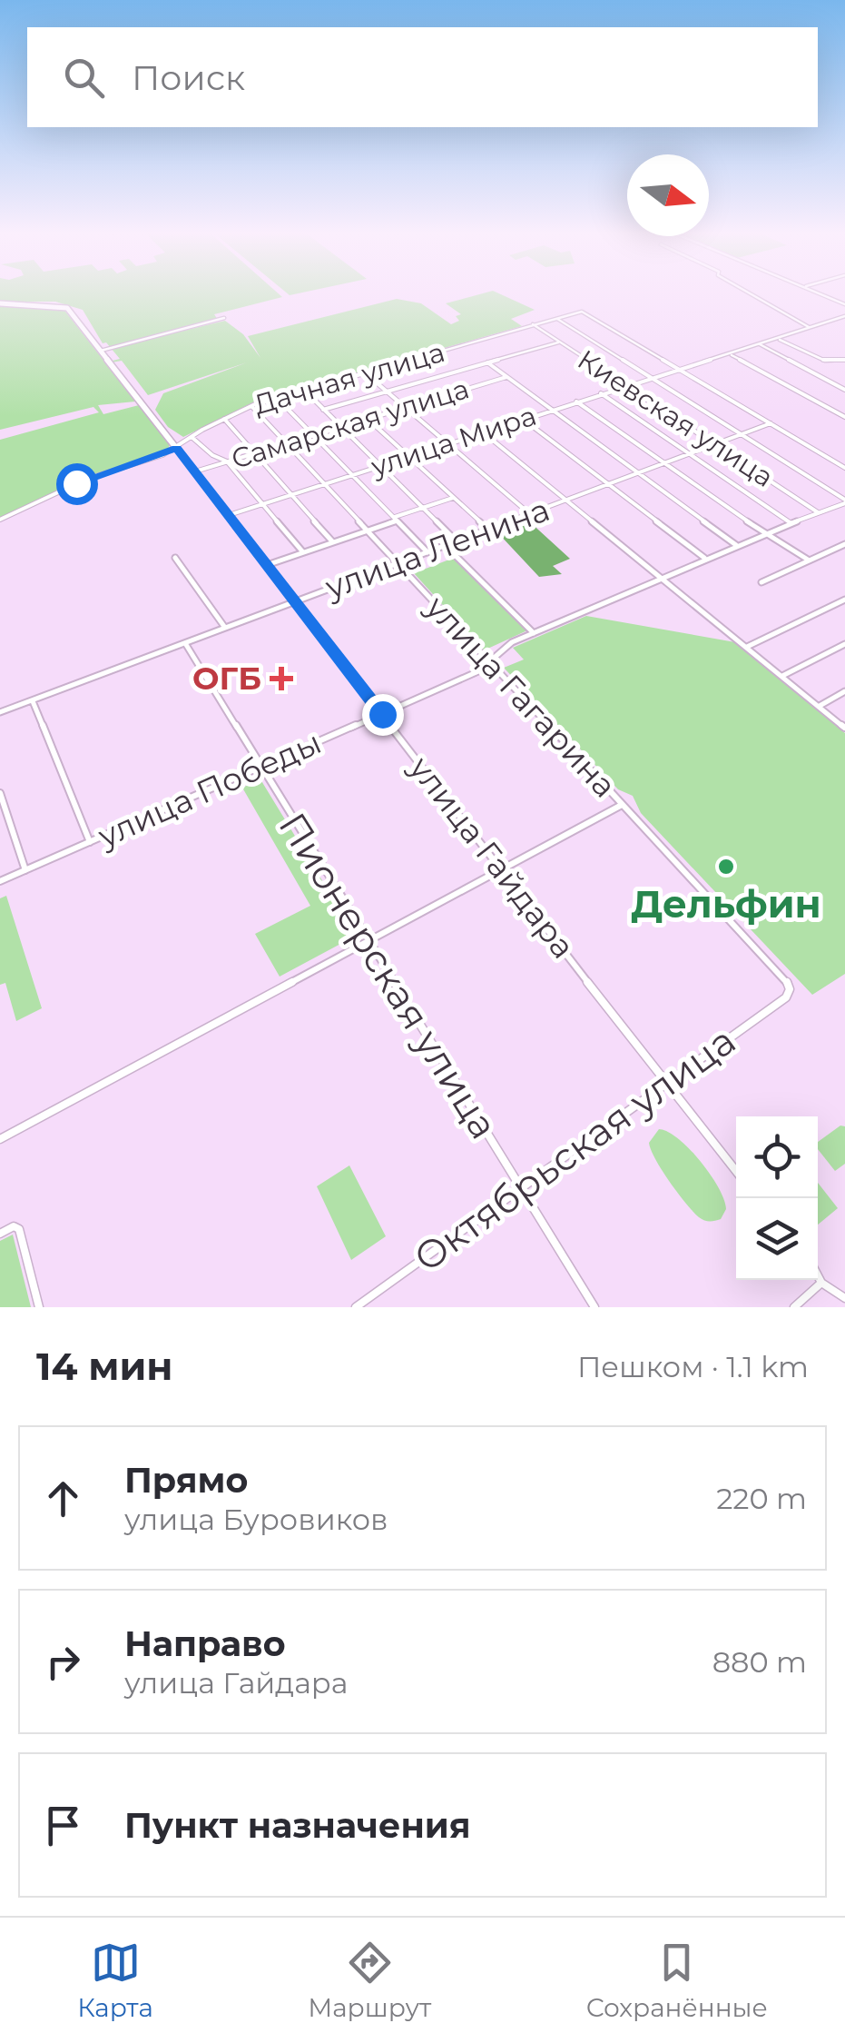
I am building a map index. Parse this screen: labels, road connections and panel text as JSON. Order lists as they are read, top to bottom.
{
  "streets": {
    "street": [
      "Дачная улица",
      "Киевская улица",
      "Самарская улица",
      "улица Мира",
      "улица Ленина",
      "улица Гагарина",
      "улица Победы",
      "улица Гайдара",
      "Пионерская улица",
      "Октябрьская улица"
    ]
  },
  "crossings": [
    ["Дачная улица", "Киевская улица"],
    ["Дачная улица", "улица Мира"],
    ["Дачная улица", "улица Гагарина"],
    ["Дачная улица", "улица Гайдара"],
    ["Киевская улица", "улица Мира"],
    ["Киевская улица", "улица Ленина"],
    ["Киевская улица", "улица Победы"],
    ["Самарская улица", "улица Гагарина"],
    ["Самарская улица", "улица Гайдара"],
    ["улица Мира", "улица Гагарина"],
    ["улица Мира", "улица Гайдара"],
    ["улица Ленина", "улица Гагарина"],
    ["улица Ленина", "улица Гайдара"],
    ["улица Ленина", "Пионерская улица"],
    ["улица Гагарина", "улица Победы"],
    ["улица Гагарина", "Октябрьская улица"],
    ["улица Победы", "улица Гайдара"],
    ["улица Победы", "Пионерская улица"],
    ["улица Гайдара", "Октябрьская улица"],
    ["Пионерская улица", "Октябрьская улица"]
  ],
  "places": {
    "health": ["ОГБ"],
    "other": ["Дельфин"]
  },
  "north": "right",
  "page": {
    "search": "Поиск",
    "heading": ["14 мин", "Пешком · 1.1 km"],
    "list": [
      ["Прямо", "улица Буровиков", "220 m"],
      ["Направо", "улица Гайдара", "880 m"],
      "Пункт назначения"
    ],
    "nav": ["Карта", "Маршрут", "Сохранённые"]
  }
}
